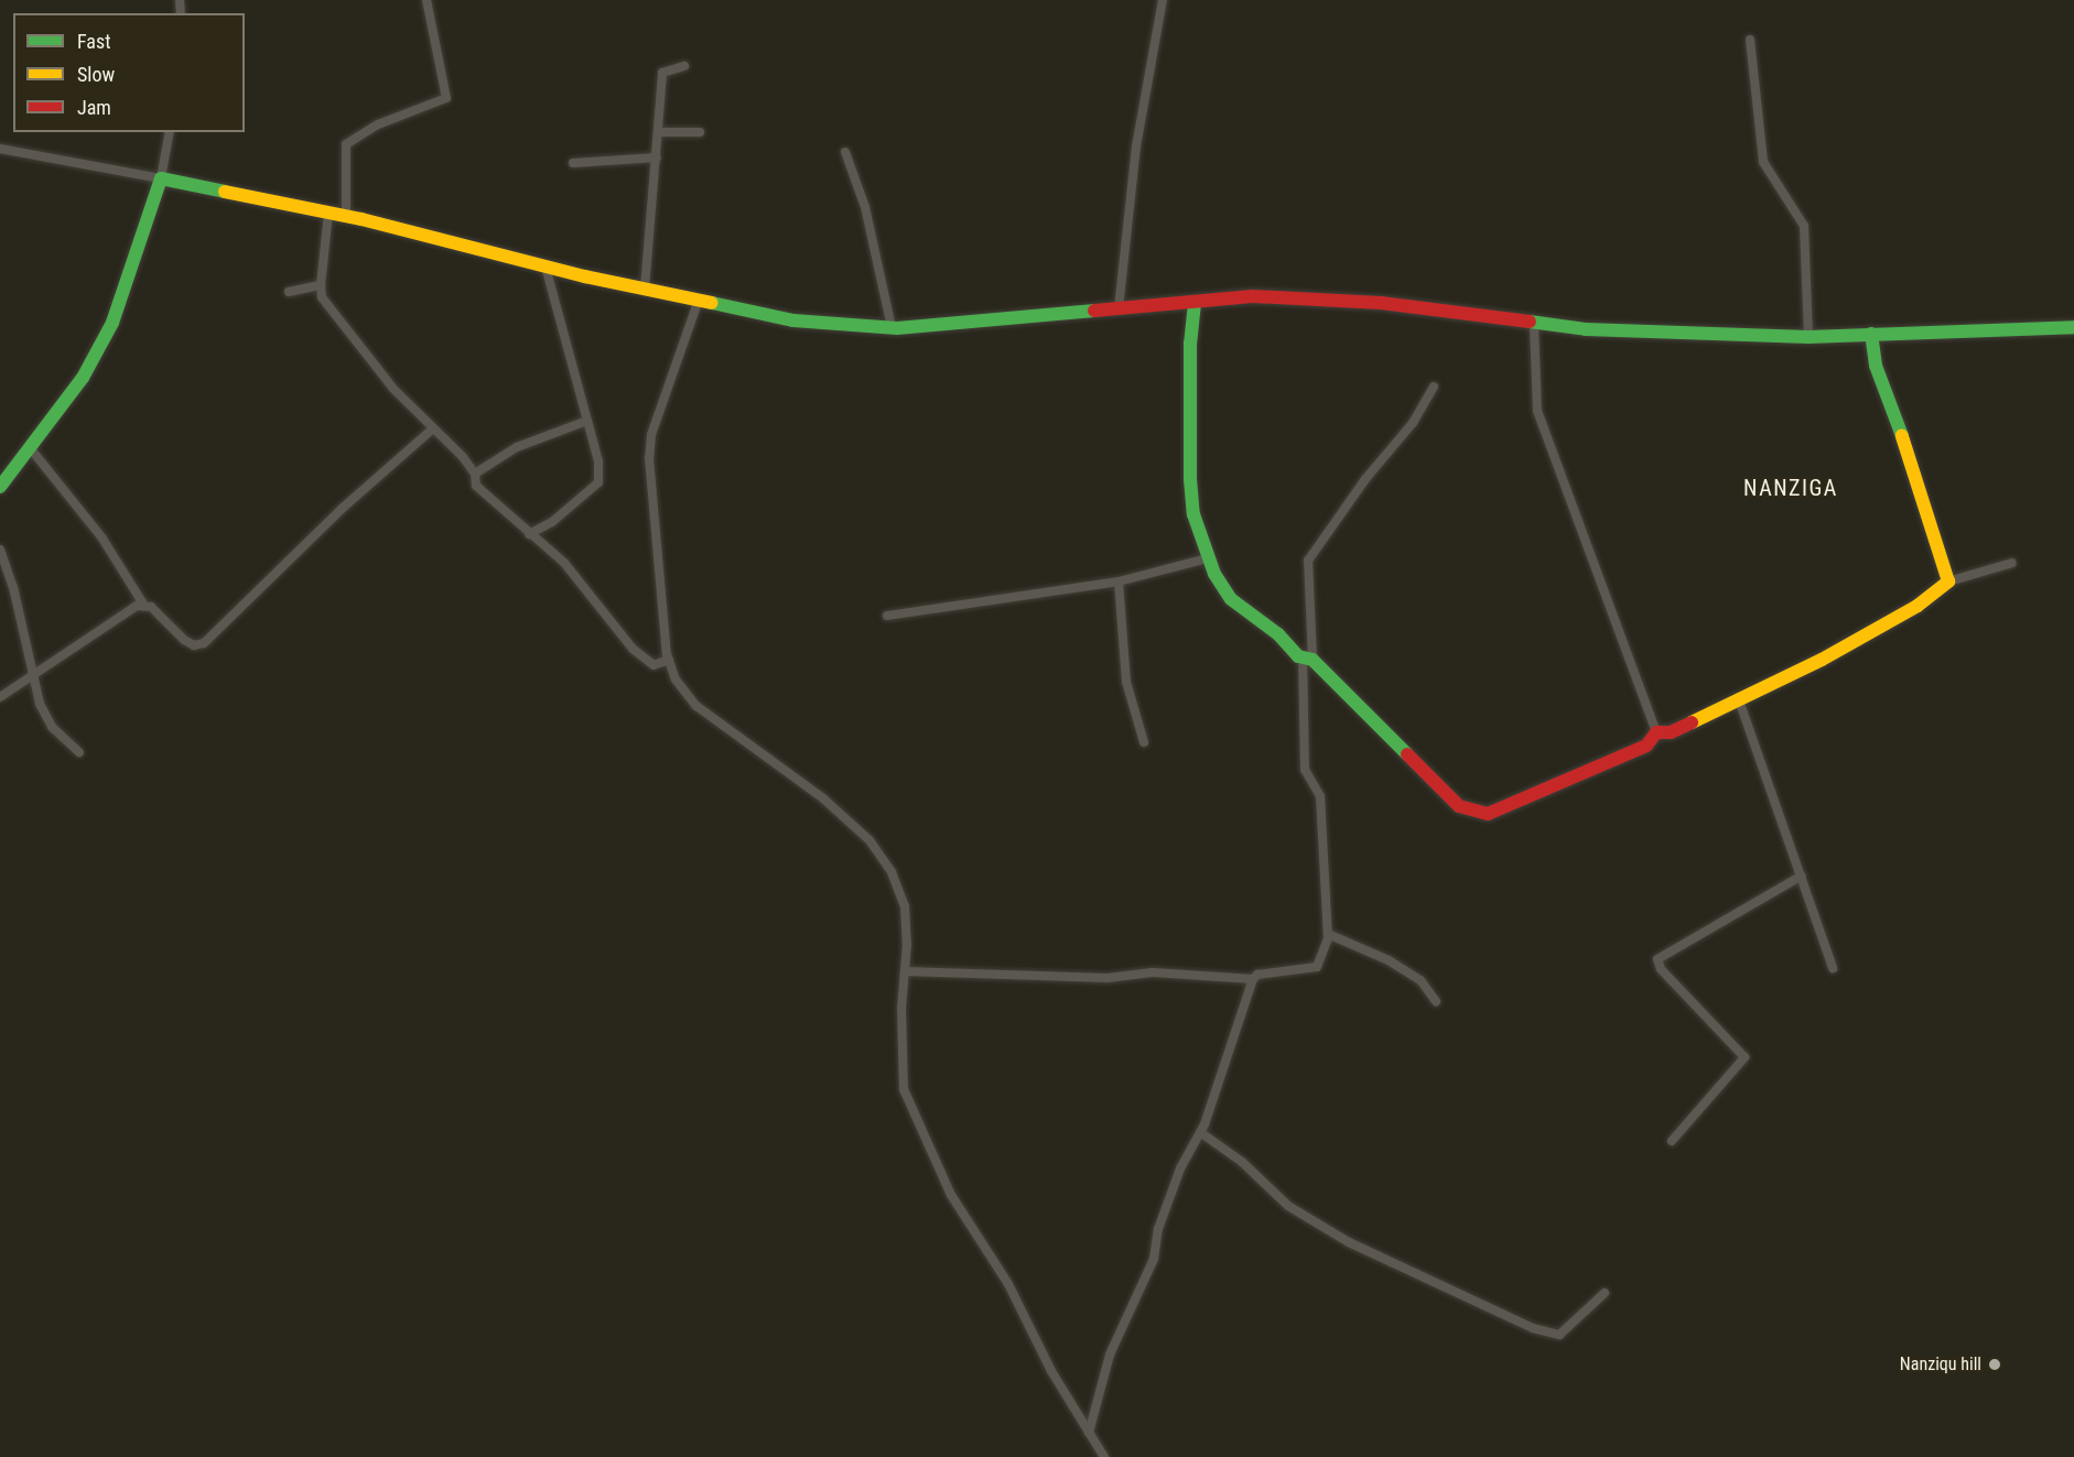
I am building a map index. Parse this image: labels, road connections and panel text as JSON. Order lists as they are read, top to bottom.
{
  "districts": ["NANZIGA"],
  "places": ["Nanziqu hill"],
  "legend": ["Fast", "Slow", "Jam"]
}
